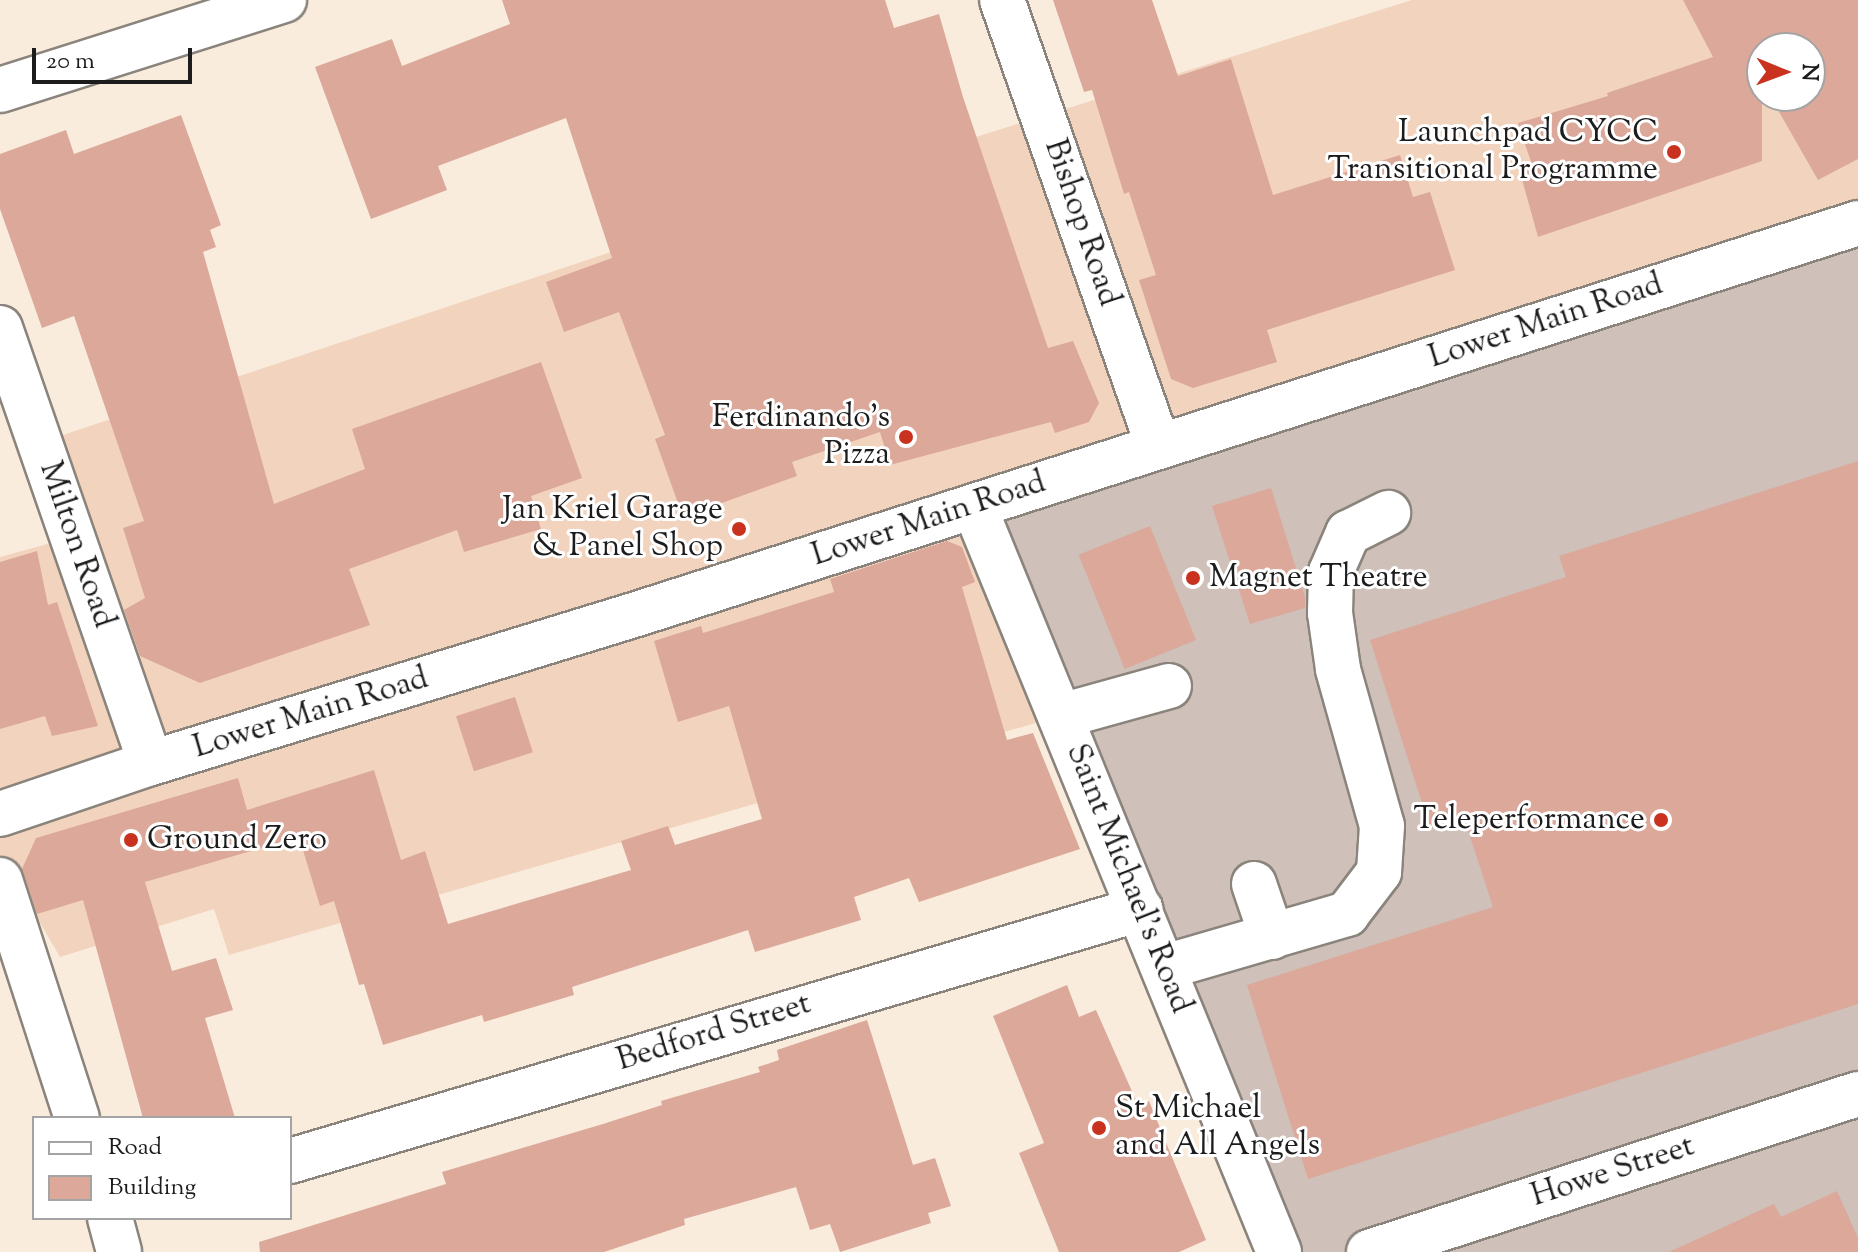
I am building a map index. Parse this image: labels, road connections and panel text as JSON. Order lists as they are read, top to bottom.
{
  "streets": {
    "street": [
      "Bishop Road",
      "Lower Main Road",
      "Milton Road",
      "Saint Michael's Road",
      "Bedford Street",
      "Howe Street"
    ]
  },
  "crossings": [
    ["Bishop Road", "Lower Main Road"],
    ["Lower Main Road", "Milton Road"],
    ["Lower Main Road", "Saint Michael's Road"],
    ["Saint Michael's Road", "Bedford Street"]
  ],
  "places": [
    "Launchpad CYCC Transitional Programme",
    "Ferdinando's Pizza",
    "Jan Kriel Garage & Panel Shop",
    "Magnet Theatre",
    "Teleperformance",
    "Ground Zero",
    "St Michael and All Angels"
  ],
  "legend": ["Road", "Building"],
  "scale_bar": "20 m",
  "north": "right"
}
